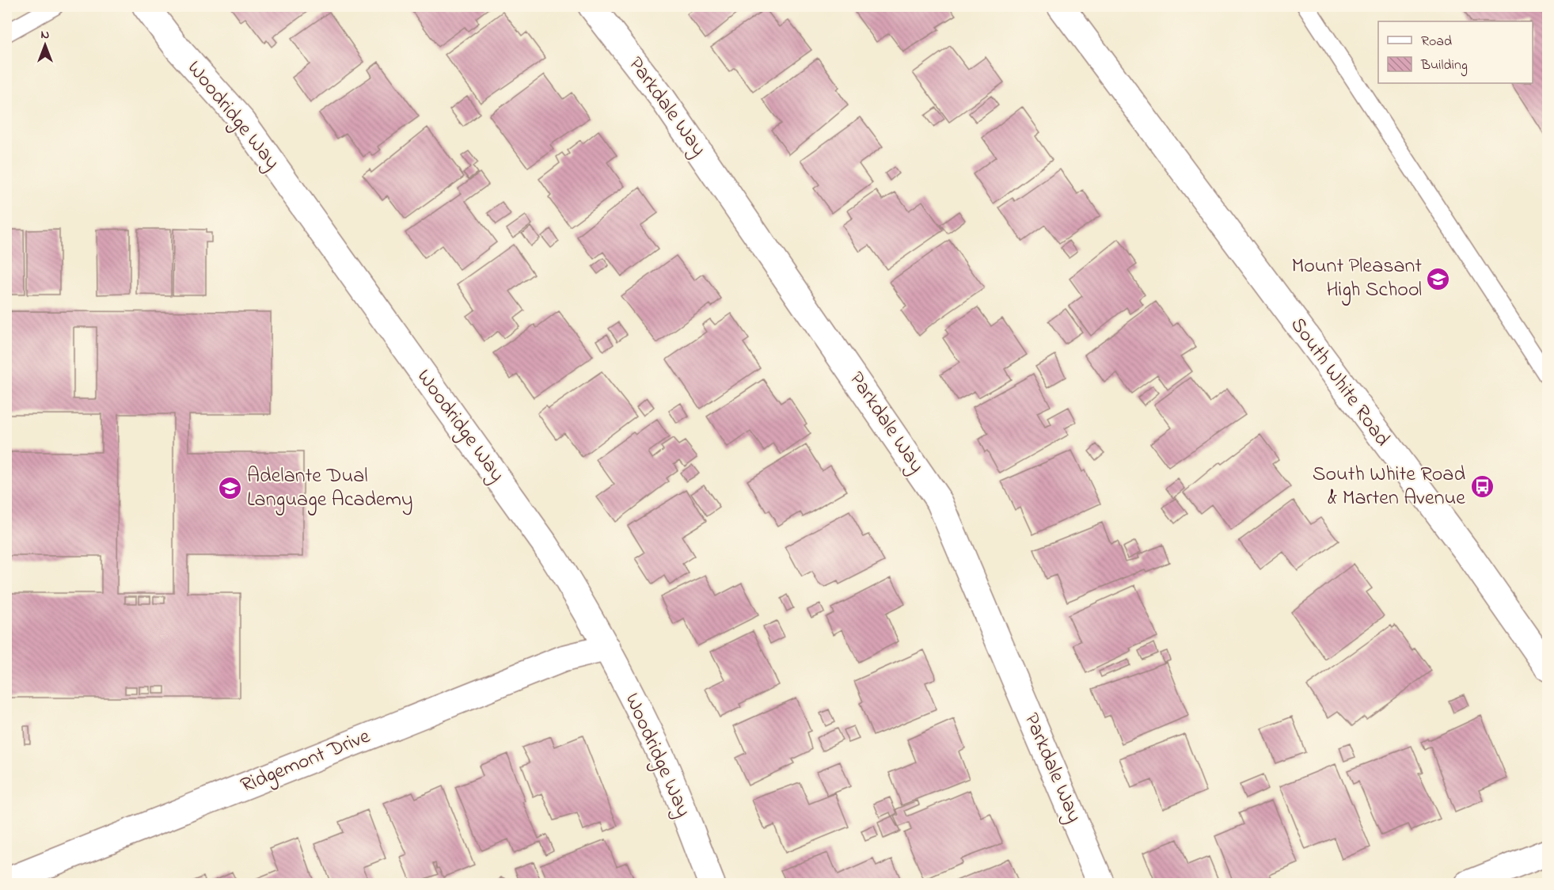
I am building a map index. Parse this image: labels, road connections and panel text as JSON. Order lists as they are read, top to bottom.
{
  "streets": {
    "street": [
      "Parkdale Way",
      "Woodridge Way",
      "South White Road",
      "Ridgemont Drive"
    ]
  },
  "crossings": [
    ["Woodridge Way", "Ridgemont Drive"]
  ],
  "places": {
    "school or university": ["Mount Pleasant High School", "Adelante Dual Language Academy"],
    "bus stop": ["South White Road & Marten Avenue"]
  },
  "legend": ["Road", "Building"],
  "north": "top"
}
